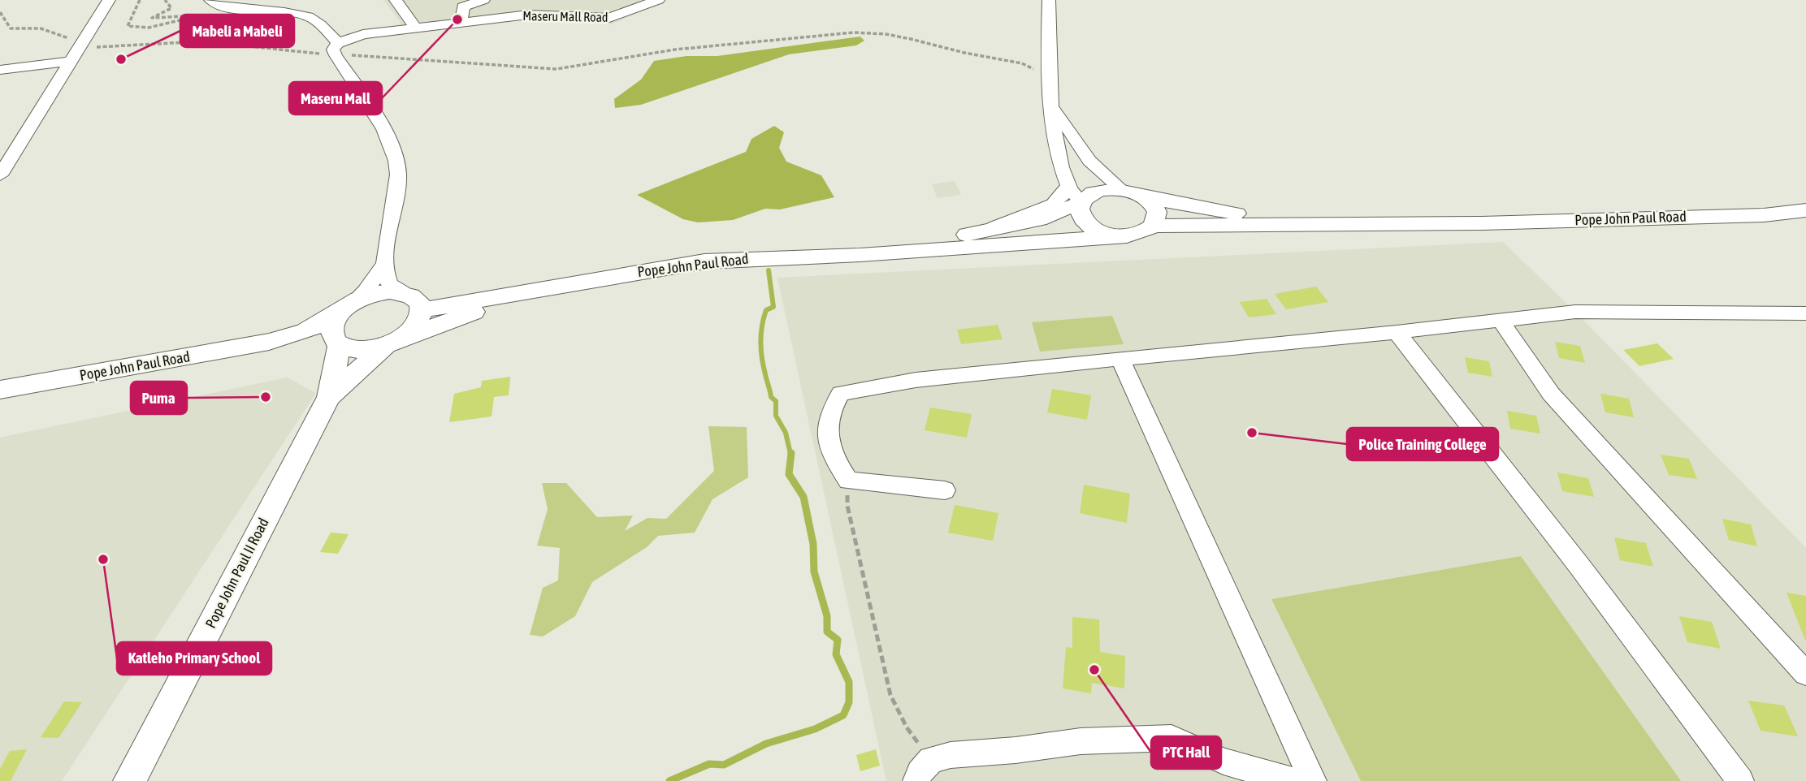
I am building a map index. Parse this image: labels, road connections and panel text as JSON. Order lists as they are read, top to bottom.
{
  "streets": {
    "main road": ["Pope John Paul Road", "Pope John Paul II Road"],
    "street": ["Maseru Mall Road"]
  },
  "places": [
    "Maseru Mall",
    "Mabeli a Mabeli",
    "Puma",
    "Police Training College",
    "Katleho Primary School",
    "PTC Hall"
  ]
}
